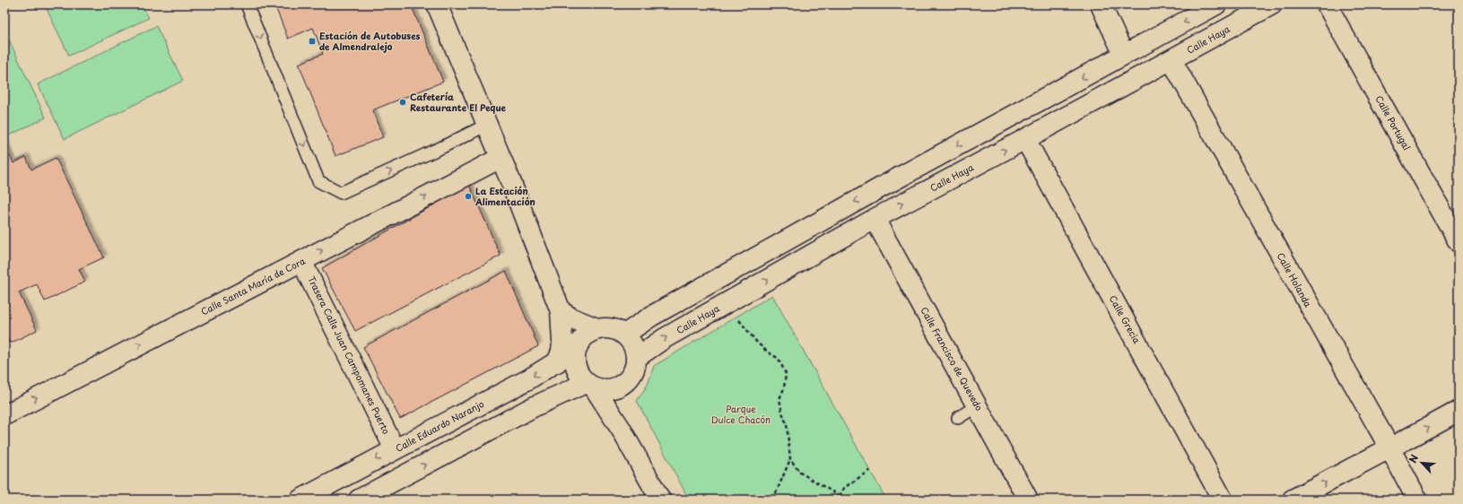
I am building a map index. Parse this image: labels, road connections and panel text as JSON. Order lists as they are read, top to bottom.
{
  "streets": {
    "street": [
      "Calle Haya",
      "Calle Portugal",
      "Calle Holanda",
      "Calle Santa María de Cora",
      "Calle Grecia",
      "Trasera Calle Juan Campomanes Puerto",
      "Calle Francisco de Quevedo",
      "Calle Eduardo Naranjo"
    ]
  },
  "crossings": [
    ["Calle Haya", "Calle Holanda"],
    ["Calle Haya", "Calle Grecia"],
    ["Calle Haya", "Calle Francisco de Quevedo"],
    ["Calle Haya", "Calle Eduardo Naranjo"],
    ["Calle Santa María de Cora", "Trasera Calle Juan Campomanes Puerto"],
    ["Trasera Calle Juan Campomanes Puerto", "Calle Eduardo Naranjo"]
  ],
  "one_way": ["Calle Santa María de Cora"],
  "parks": ["Parque Dulce Chacón"],
  "places": {
    "transit": ["Estación de Autobuses de Almendralejo"],
    "other": ["Cafetería Restaurante El Peque", "La Estación Alimentación"]
  },
  "north": "top left"
}
